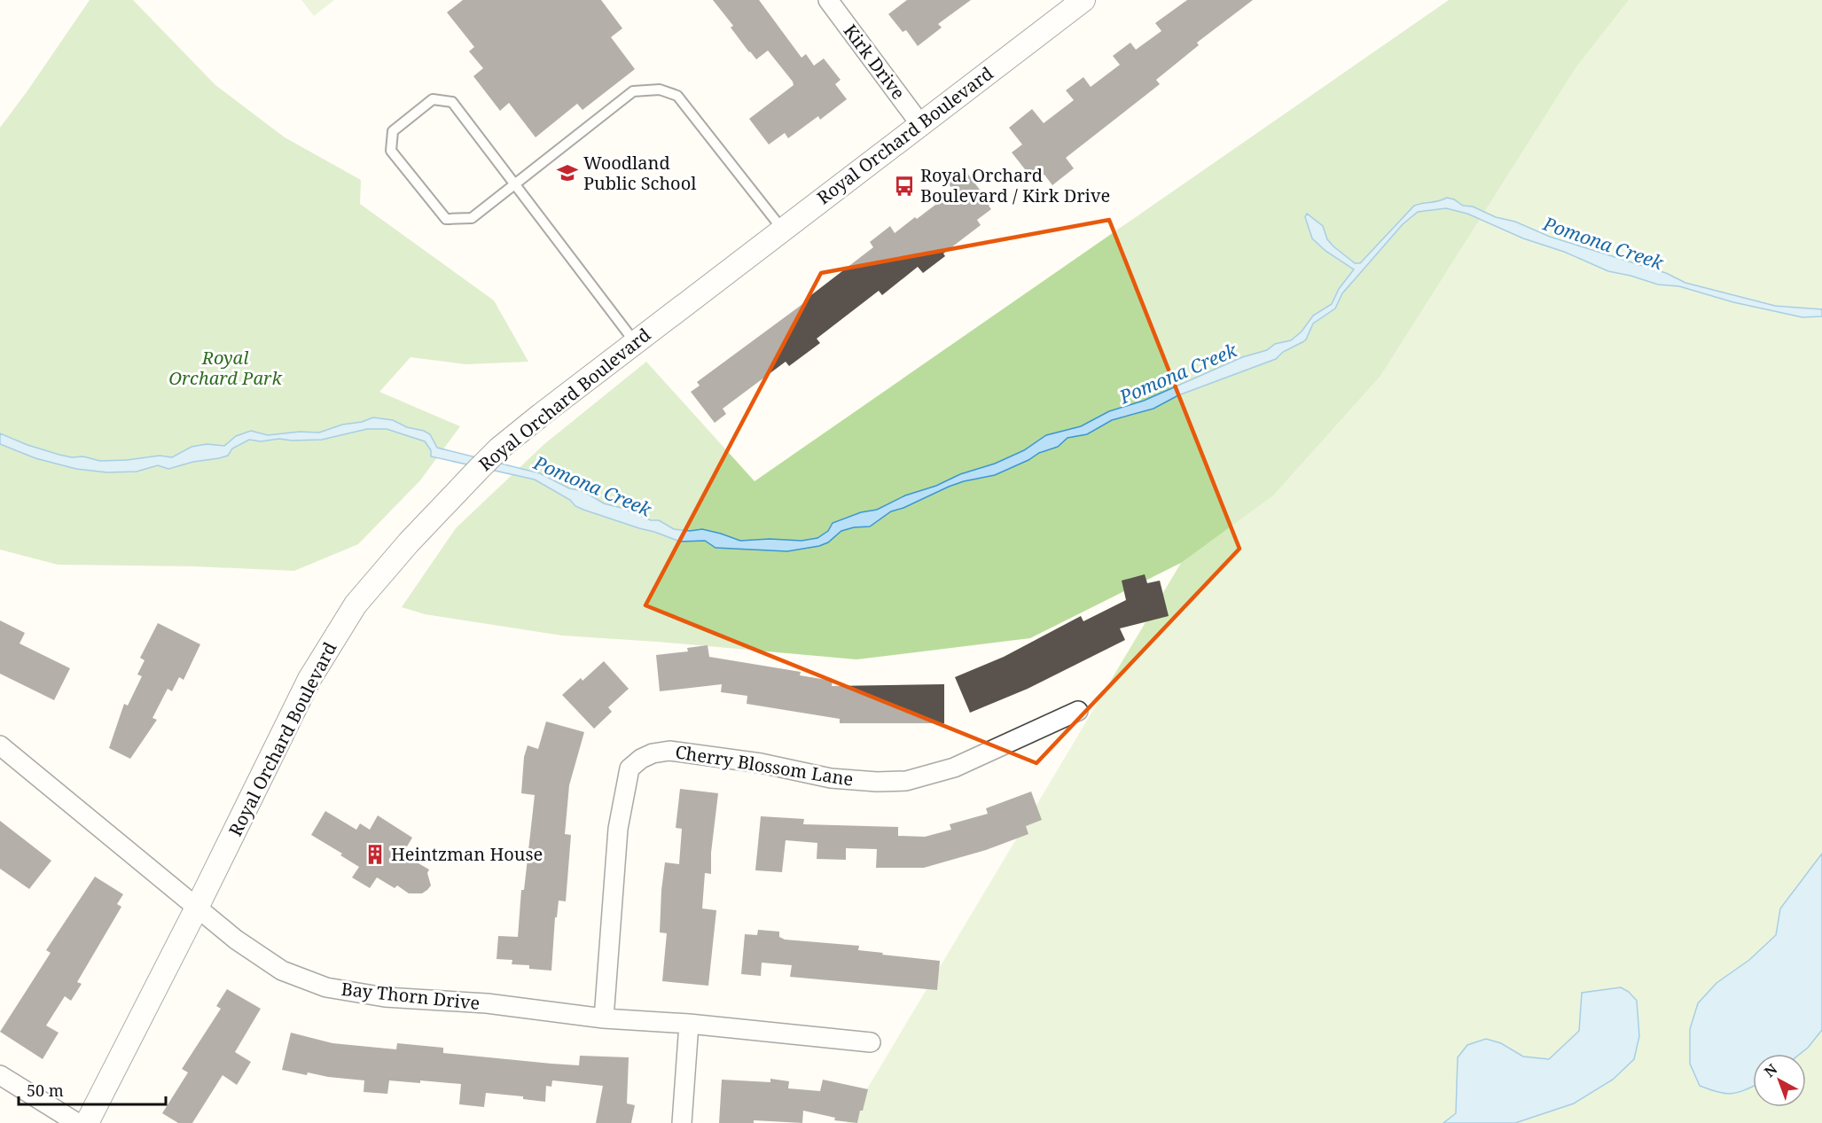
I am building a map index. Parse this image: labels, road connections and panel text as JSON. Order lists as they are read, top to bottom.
{
  "streets": {
    "street": [
      "Kirk Drive",
      "Royal Orchard Boulevard",
      "Cherry Blossom Lane",
      "Bay Thorn Drive"
    ]
  },
  "crossings": [
    ["Kirk Drive", "Royal Orchard Boulevard"],
    ["Royal Orchard Boulevard", "Bay Thorn Drive"],
    ["Cherry Blossom Lane", "Bay Thorn Drive"]
  ],
  "water": ["Pomona Creek"],
  "parks": ["Royal Orchard Park"],
  "places": {
    "school or university": ["Woodland Public School"],
    "bus stop": ["Royal Orchard Boulevard / Kirk Drive"],
    "building": ["Heintzman House"]
  },
  "scale_bar": "50 m",
  "north": "top left"
}
